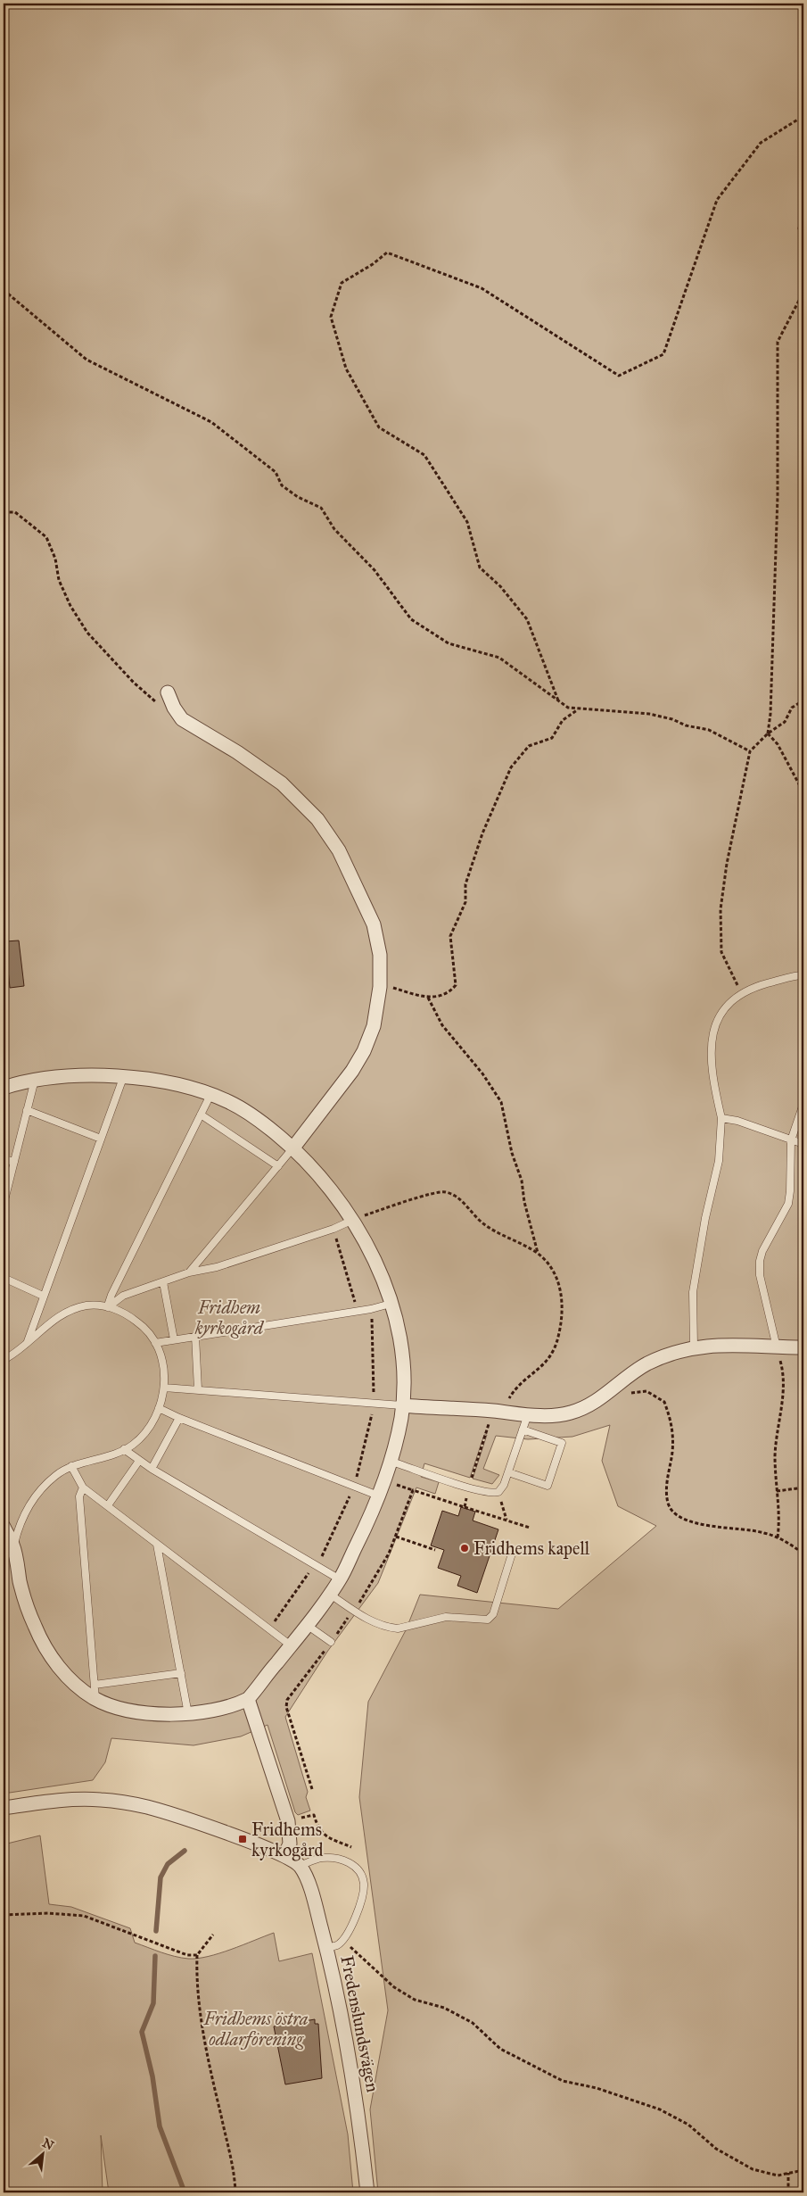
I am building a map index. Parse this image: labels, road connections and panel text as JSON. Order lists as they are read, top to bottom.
{
  "streets": {
    "street": ["Fredenslundsvägen"]
  },
  "parks": ["Fridhem kyrkogård", "Fridhems östra odlarförening"],
  "places": {
    "other": ["Fridhems kapell"],
    "transit": ["Fridhems kyrkogård"]
  },
  "north": "top right"
}
